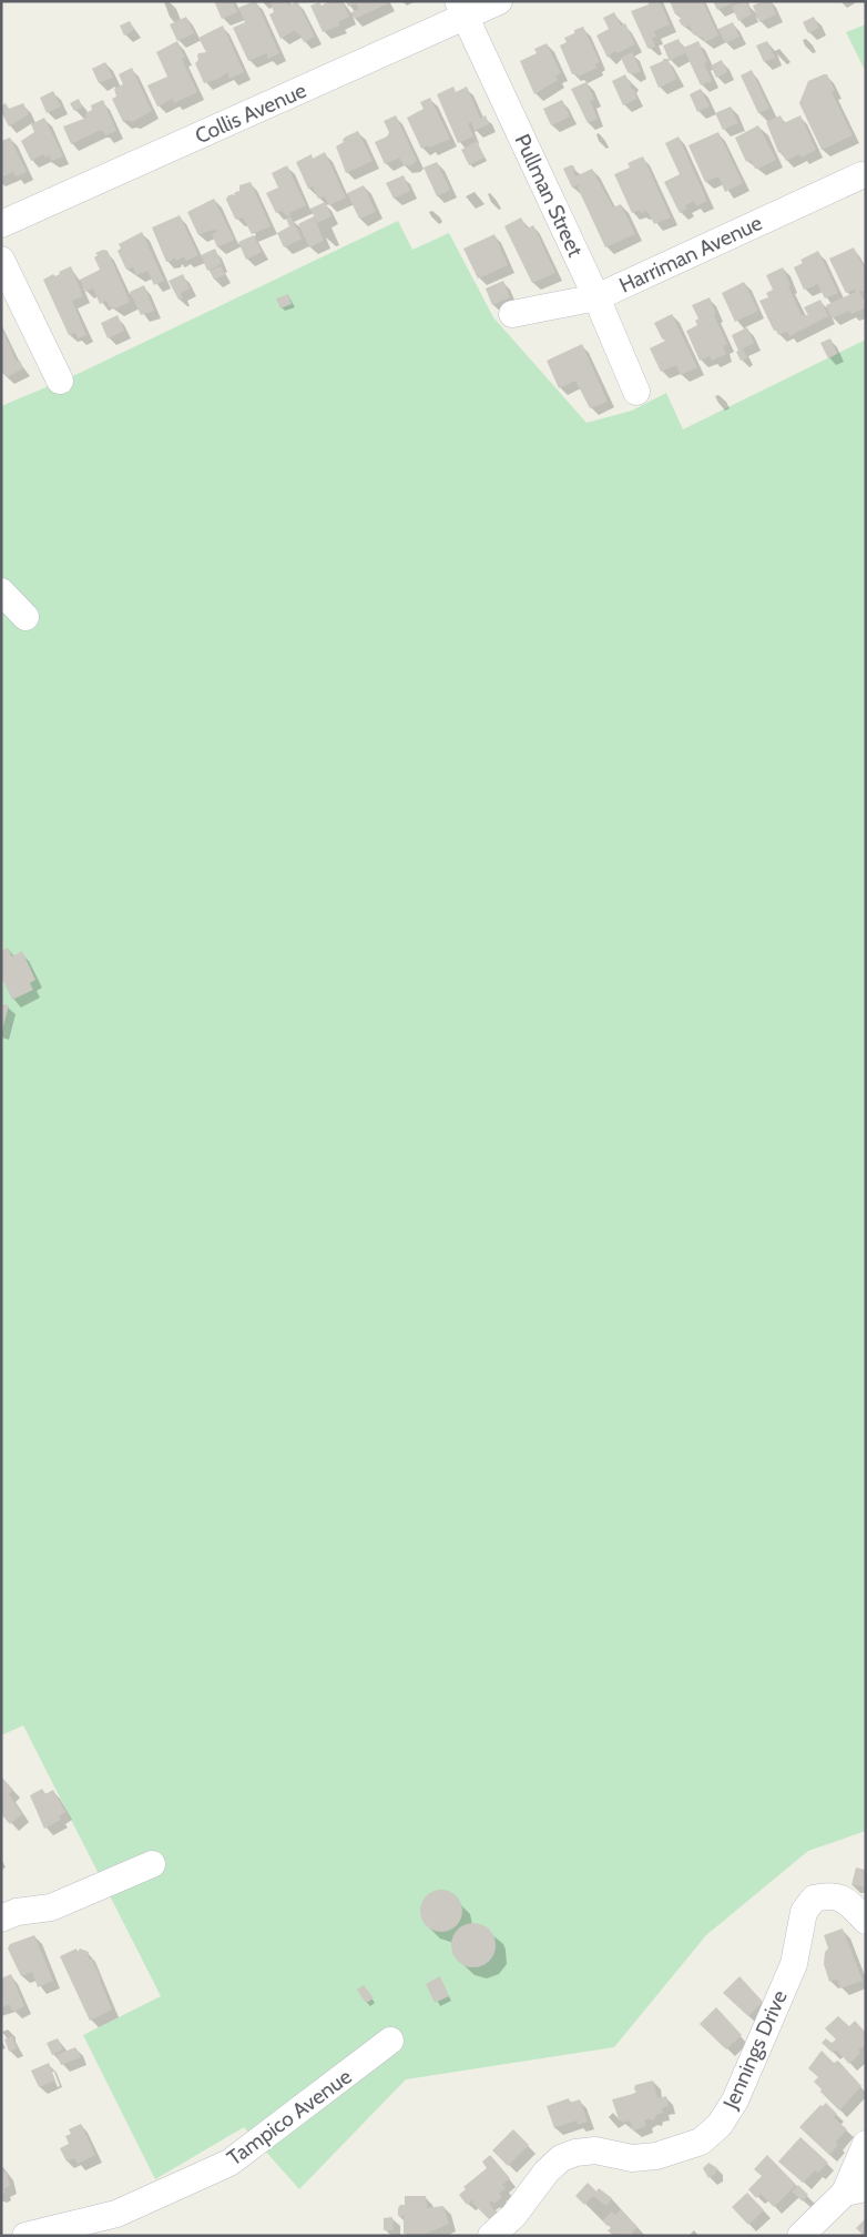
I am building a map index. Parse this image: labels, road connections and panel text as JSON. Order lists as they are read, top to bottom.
{
  "streets": {
    "street": [
      "Collis Avenue",
      "Pullman Street",
      "Harriman Avenue",
      "Jennings Drive",
      "Tampico Avenue"
    ]
  },
  "crossings": [
    ["Collis Avenue", "Pullman Street"],
    ["Pullman Street", "Harriman Avenue"]
  ]
}
